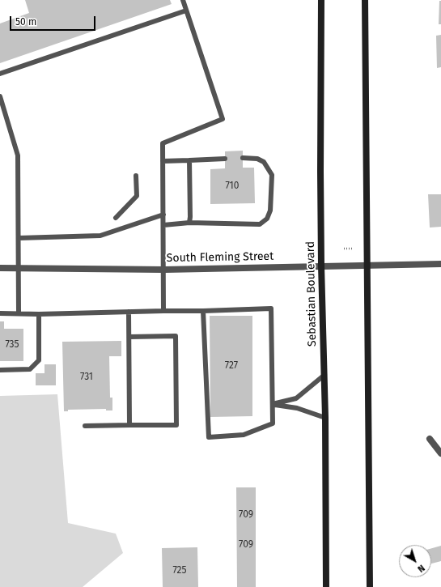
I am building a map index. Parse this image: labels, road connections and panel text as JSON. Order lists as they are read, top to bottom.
{
  "streets": {
    "main road": ["Sebastian Boulevard"],
    "street": ["South Fleming Street"]
  },
  "crossings": [
    ["South Fleming Street", "Sebastian Boulevard"]
  ],
  "house_numbers": [
    "710",
    "735",
    "727",
    "731",
    "709",
    "709",
    "725"
  ],
  "scale_bar": "50 m",
  "north": "bottom right"
}
